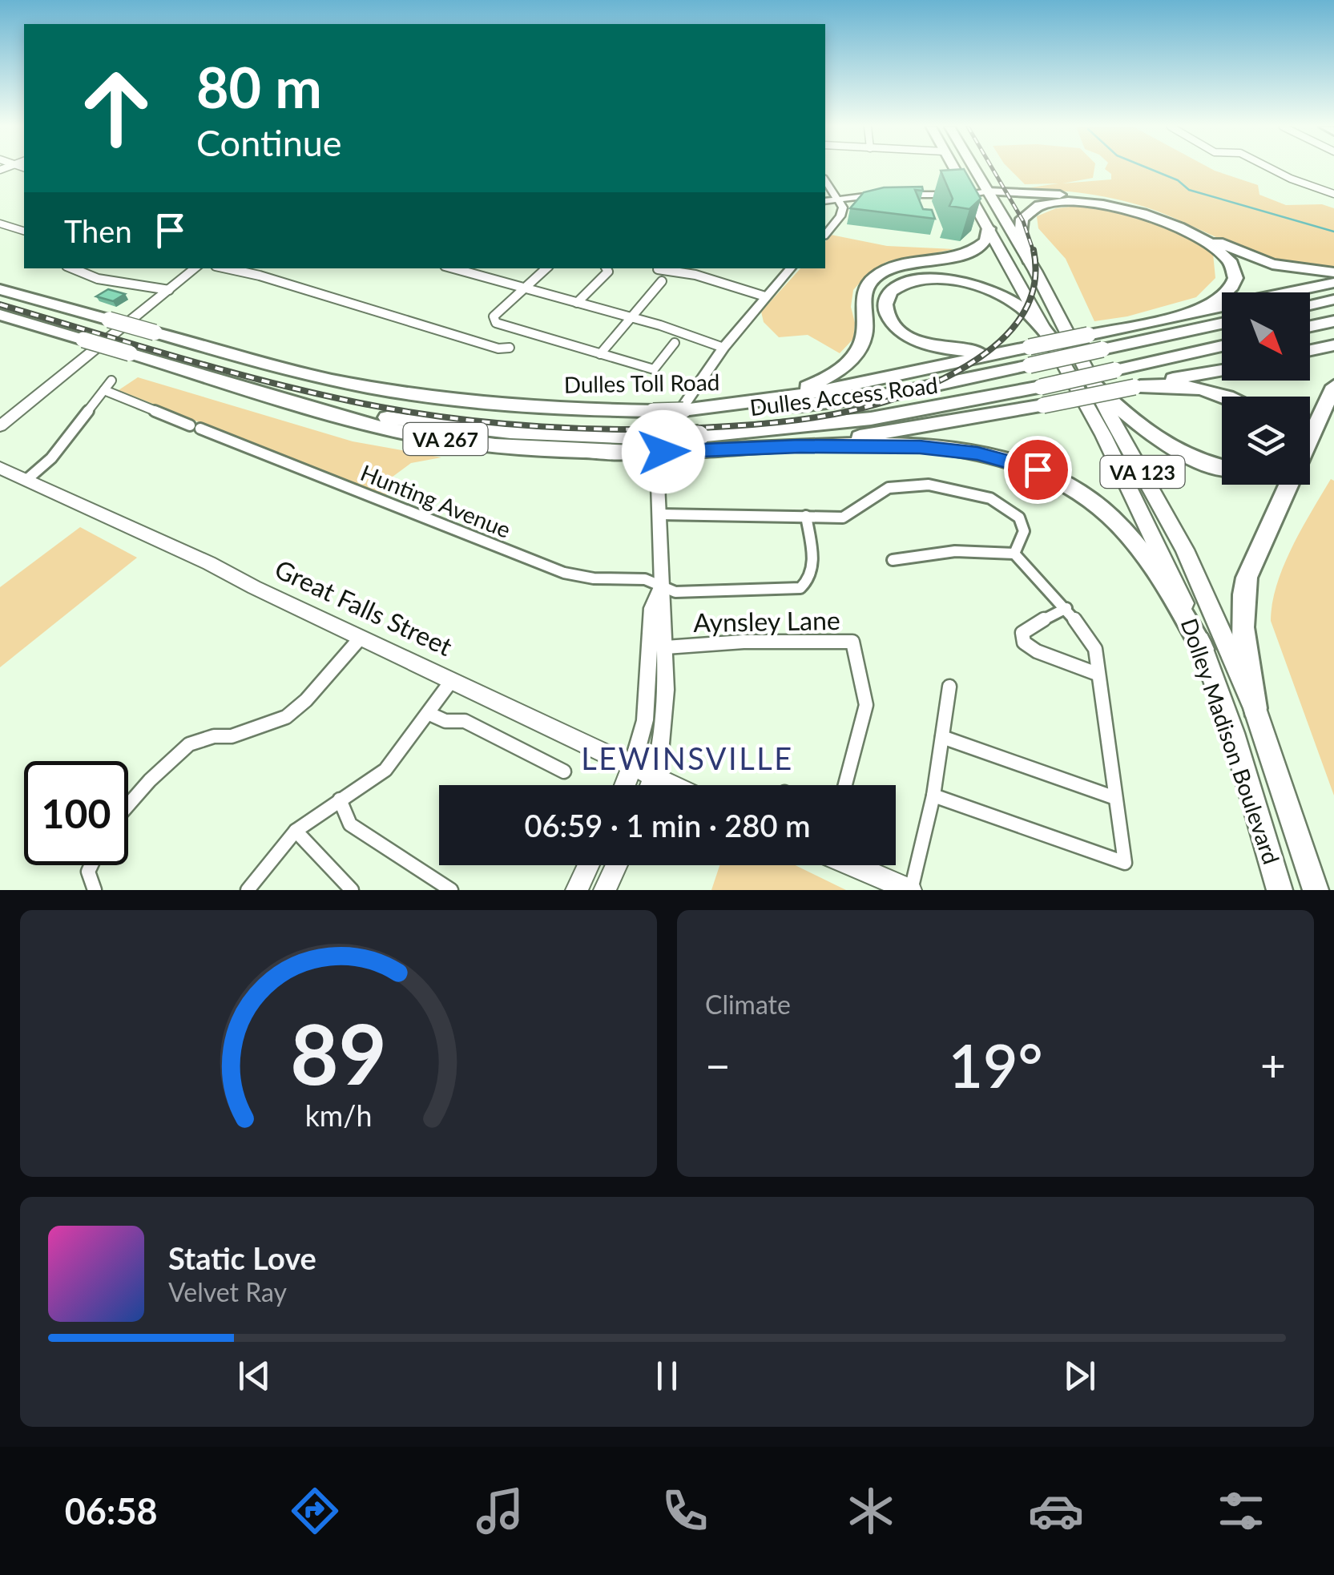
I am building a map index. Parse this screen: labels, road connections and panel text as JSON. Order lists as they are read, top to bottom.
{
  "streets": {
    "highway": ["Dulles Toll Road", "Dulles Access Road", "VA 267"],
    "main road": ["VA 123", "Great Falls Street", "Dolley Madison Boulevard"],
    "street": ["Hunting Avenue", "Aynsley Lane"]
  },
  "crossings": [
    ["Dulles Toll Road", "Dulles Access Road"],
    ["Dulles Access Road", "VA 267"]
  ],
  "districts": ["LEWINSVILLE"],
  "north": "bottom right",
  "page": {
    "turn": ["80 m", "Continue"],
    "then": "Then",
    "limit": "100",
    "trip": "06:59 · 1 min · 280 m",
    "tile": "Climate",
    "heat": ["−", "19°", "+"],
    "song": ["Static Love", "Velvet Ray"],
    "tabs": "06:58",
    "gauge": ["89", "km/h"]
  }
}
